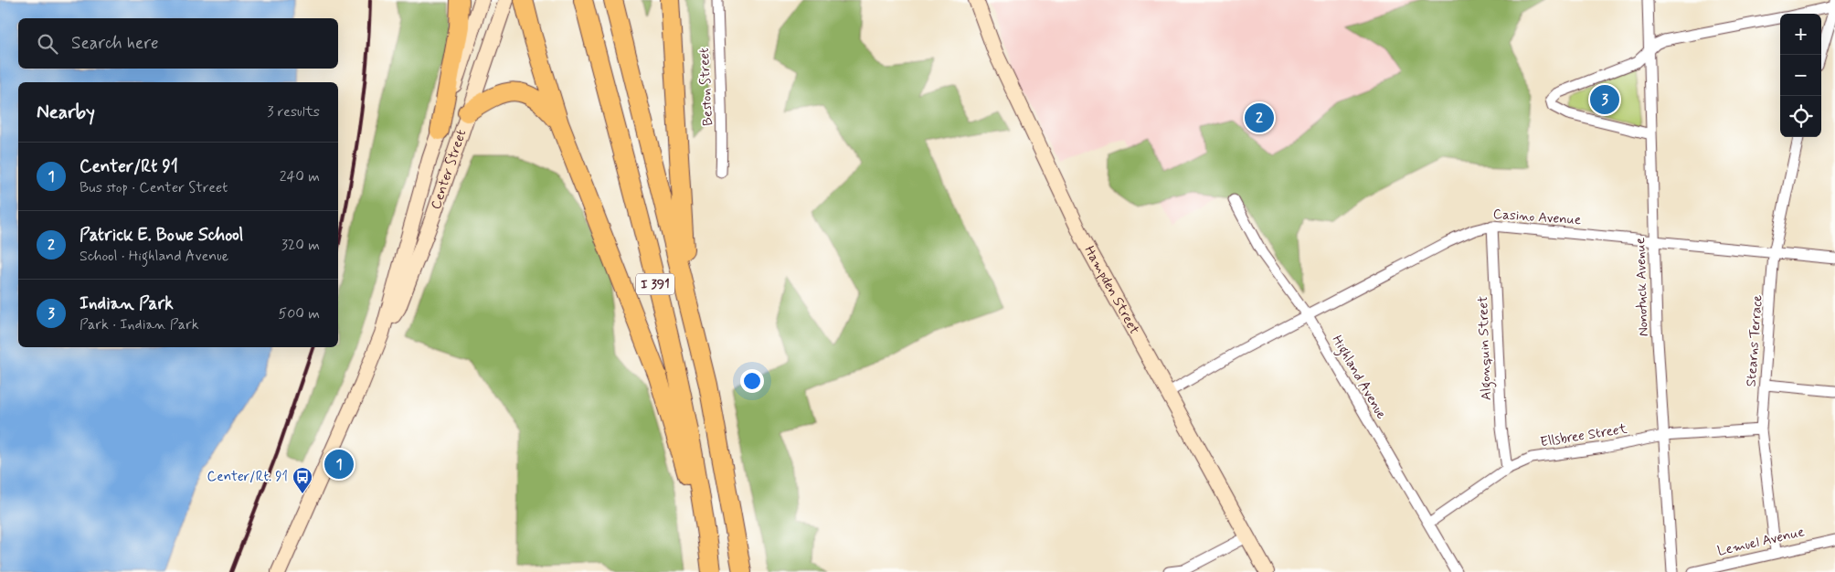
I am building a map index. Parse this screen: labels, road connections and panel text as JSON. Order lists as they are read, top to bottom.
{
  "streets": {
    "highway": ["I 391"],
    "main road": ["Center Street", "Hampden Street"],
    "street": [
      "Beston Street",
      "Casino Avenue",
      "Nonotuck Avenue",
      "Stearns Terrace",
      "Algonquin Street",
      "Highland Avenue",
      "Ellsbree Street",
      "Lemuel Avenue"
    ]
  },
  "crossings": [
    ["Casino Avenue", "Nonotuck Avenue"],
    ["Casino Avenue", "Hampden Street"],
    ["Casino Avenue", "Stearns Terrace"],
    ["Casino Avenue", "Algonquin Street"],
    ["Casino Avenue", "Highland Avenue"],
    ["Nonotuck Avenue", "Ellsbree Street"],
    ["Stearns Terrace", "Ellsbree Street"],
    ["Stearns Terrace", "Lemuel Avenue"],
    ["Algonquin Street", "Ellsbree Street"],
    ["Highland Avenue", "Ellsbree Street"]
  ],
  "places": {
    "bus stop": ["Center/Rt. 91"]
  },
  "page": {
    "map_buttons": ["+", "−"],
    "search": "Search here",
    "heading": ["Nearby", "3 results"],
    "pins": ["3", "2", "1"],
    "list": [
      {
        "mark": "1",
        "name": "Center/Rt 91",
        "note": "Bus stop · Center Street",
        "value": "240 m"
      },
      {
        "mark": "2",
        "name": "Patrick E. Bowe School",
        "note": "School · Highland Avenue",
        "value": "320 m"
      },
      {
        "mark": "3",
        "name": "Indian Park",
        "note": "Park · Indian Park",
        "value": "500 m"
      }
    ]
  }
}
